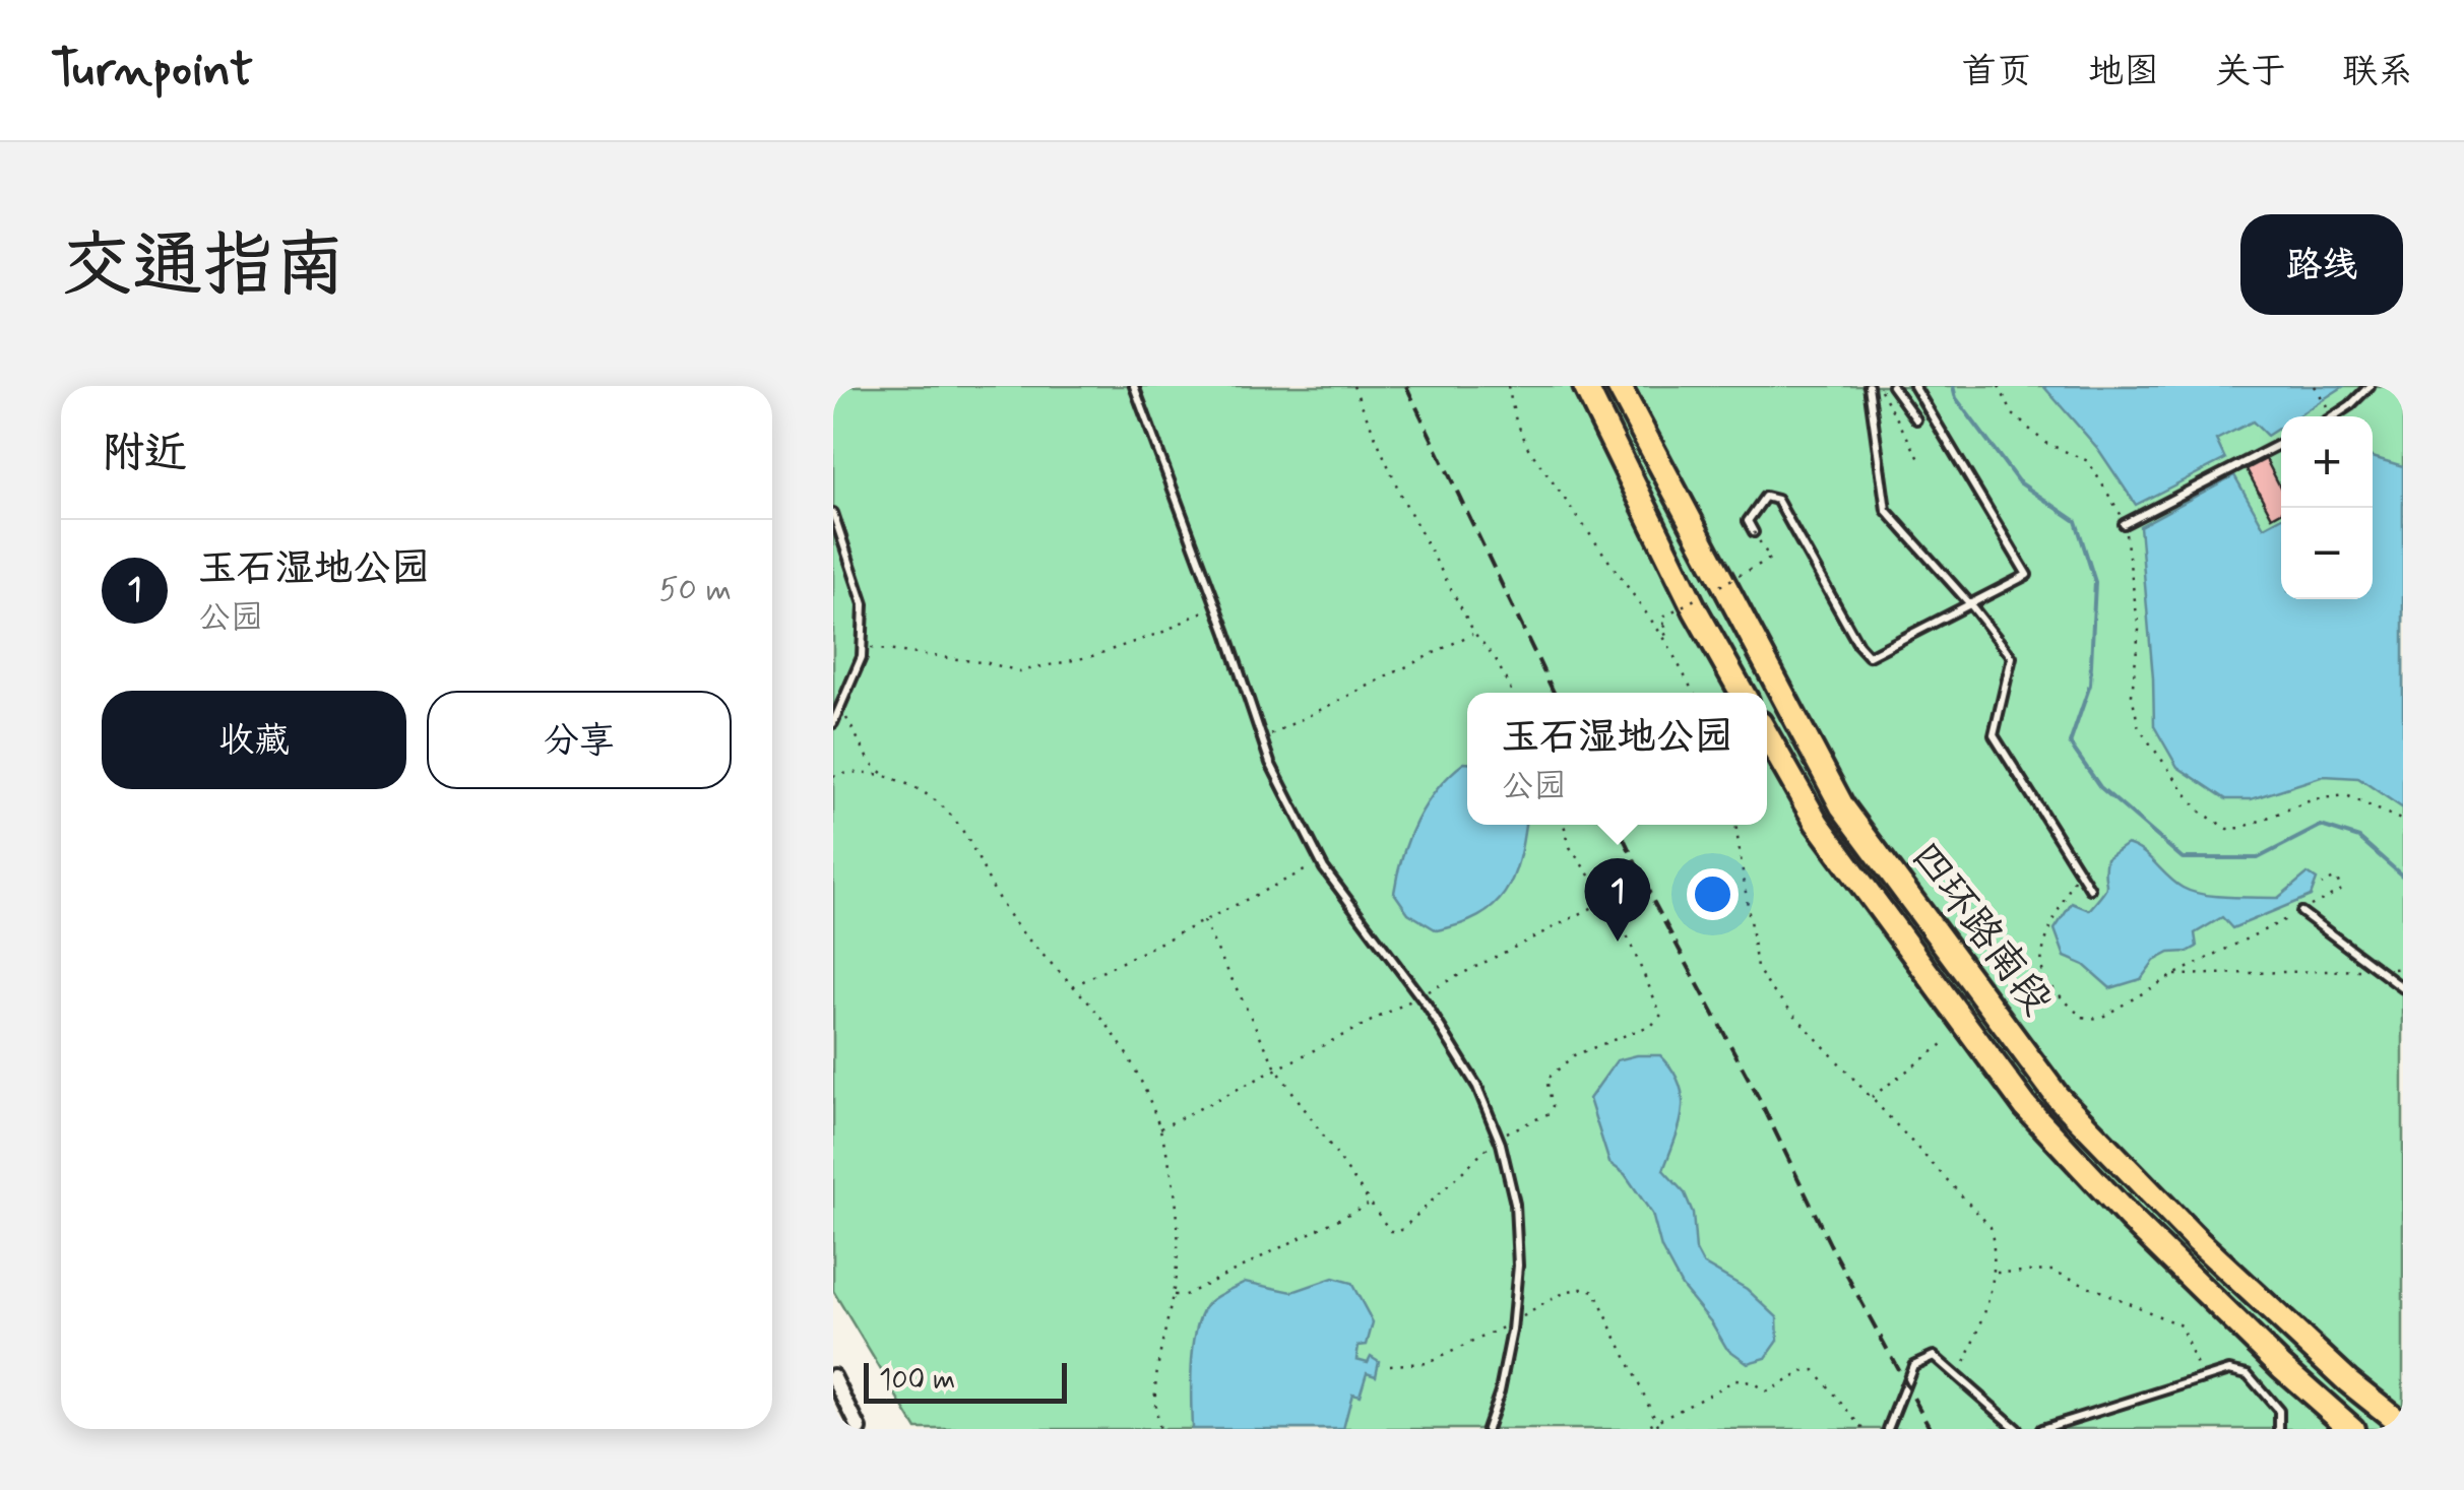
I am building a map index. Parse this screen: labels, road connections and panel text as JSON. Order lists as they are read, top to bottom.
{
  "streets": {
    "highway": ["四环路南段"]
  },
  "scale_bar": "100 m",
  "page": {
    "header": "Turnpoint",
    "nav": [
      "首页",
      "地图",
      "关于",
      "联系"
    ],
    "title": "交通指南",
    "buttons": [
      "路线",
      ["收藏", "分享"]
    ],
    "heading": "附近",
    "map_buttons": ["+", "−"],
    "list": [
      {
        "mark": "1",
        "name": "玉石湿地公园",
        "note": "公园",
        "value": "50 m"
      }
    ],
    "popup": ["玉石湿地公园", "公园"],
    "pins": "1",
    "scale": "100 m"
  }
}
